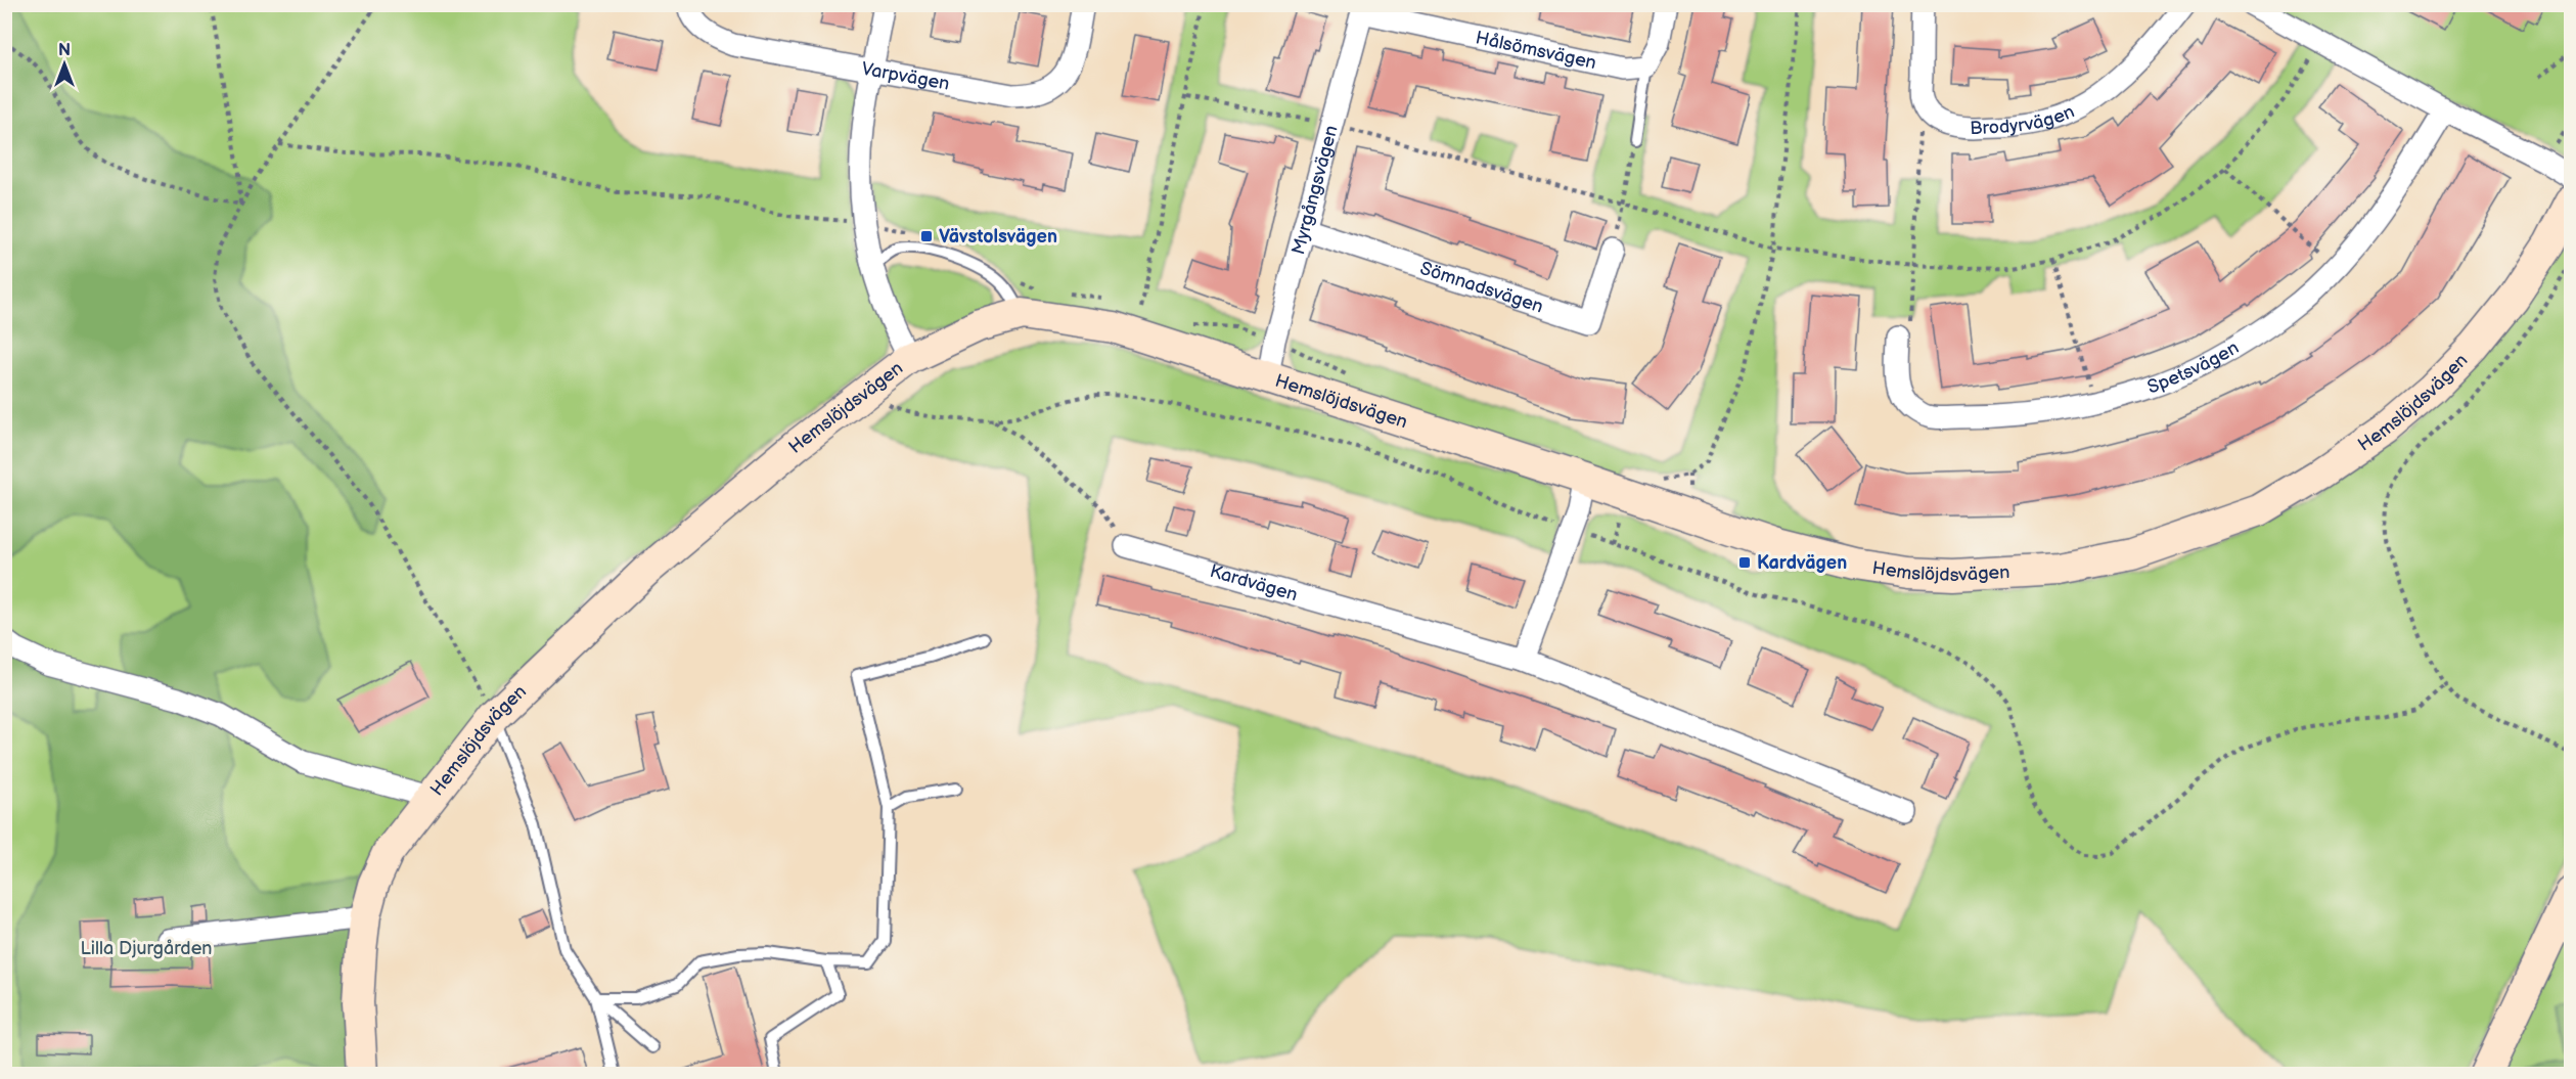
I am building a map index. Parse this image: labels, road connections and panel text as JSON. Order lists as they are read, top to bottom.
{
  "streets": {
    "street": [
      "Hålsömsvägen",
      "Varpvägen",
      "Brodyrvägen",
      "Myrgångsvägen",
      "Sömnadsvägen",
      "Spetsvägen",
      "Hemslöjdsvägen",
      "Kardvägen"
    ]
  },
  "crossings": [
    ["Hålsömsvägen", "Myrgångsvägen"],
    ["Myrgångsvägen", "Sömnadsvägen"],
    ["Myrgångsvägen", "Hemslöjdsvägen"]
  ],
  "parks": ["Lilla Djurgården"],
  "places": {
    "transit": ["Vävstolsvägen", "Kardvägen"]
  },
  "north": "top"
}
